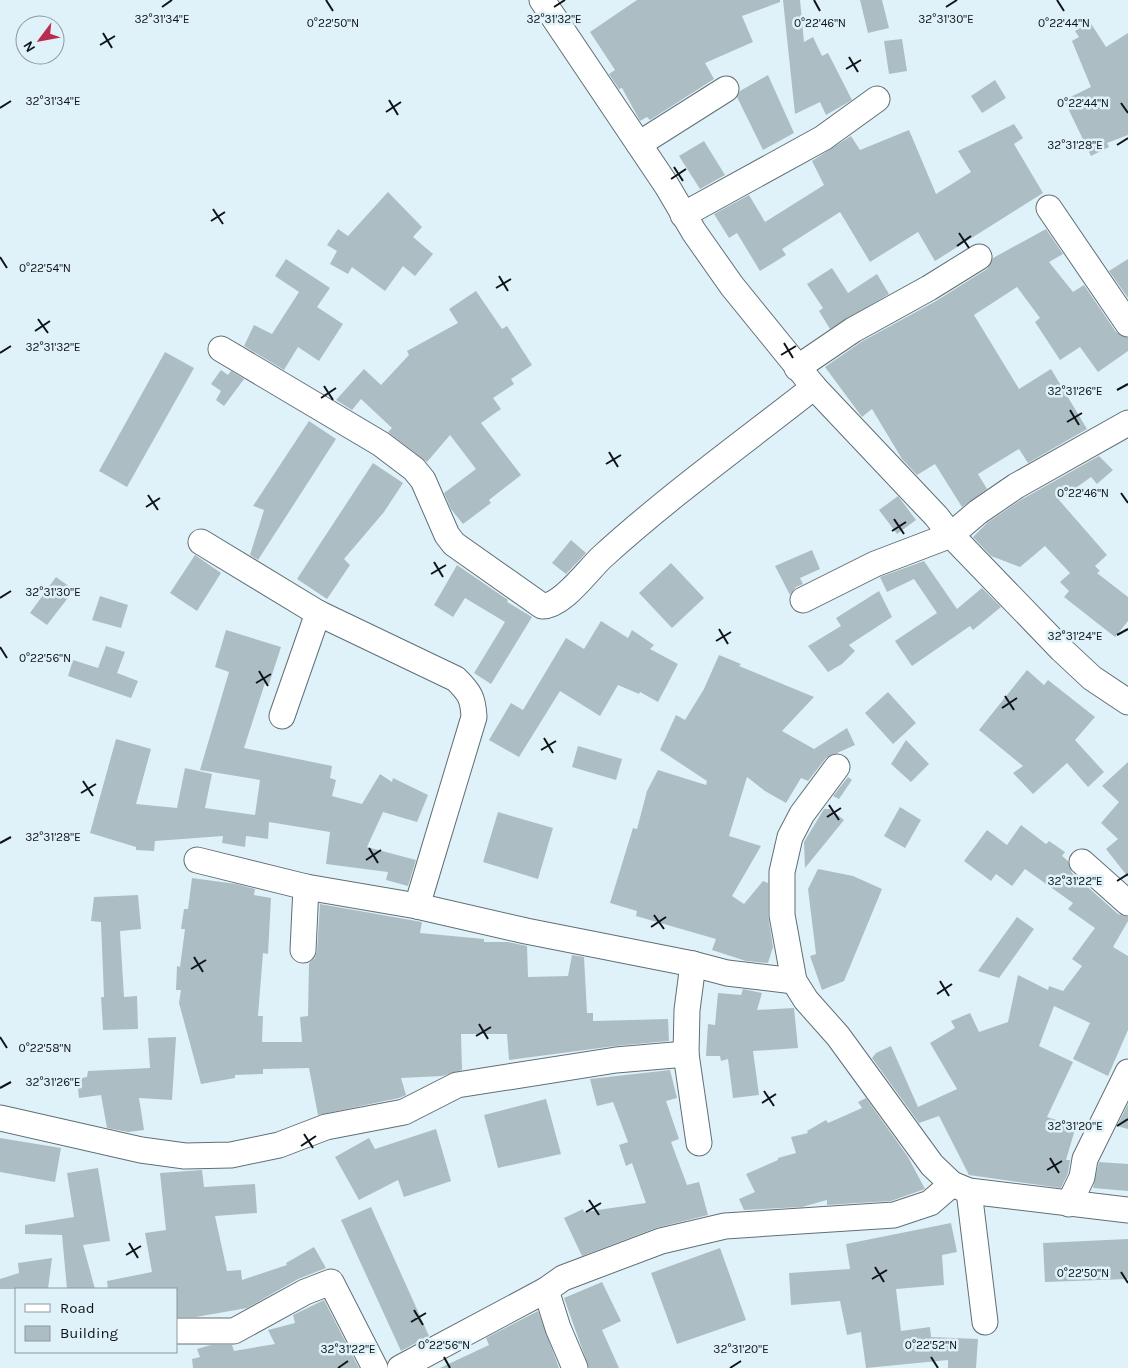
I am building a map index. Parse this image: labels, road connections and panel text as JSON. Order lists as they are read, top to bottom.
{
  "legend": ["Road", "Building"],
  "north": "bottom left",
  "coordinates": [
    "32°31'34\"E",
    "32°31'32\"E",
    "32°31'30\"E",
    "0°22'50\"N",
    "0°22'46\"N",
    "0°22'44\"N",
    "32°31'28\"E",
    "0°22'54\"N",
    "32°31'26\"E",
    "32°31'24\"E",
    "0°22'56\"N",
    "32°31'22\"E",
    "0°22'58\"N",
    "32°31'20\"E",
    "0°22'52\"N"
  ]
}
